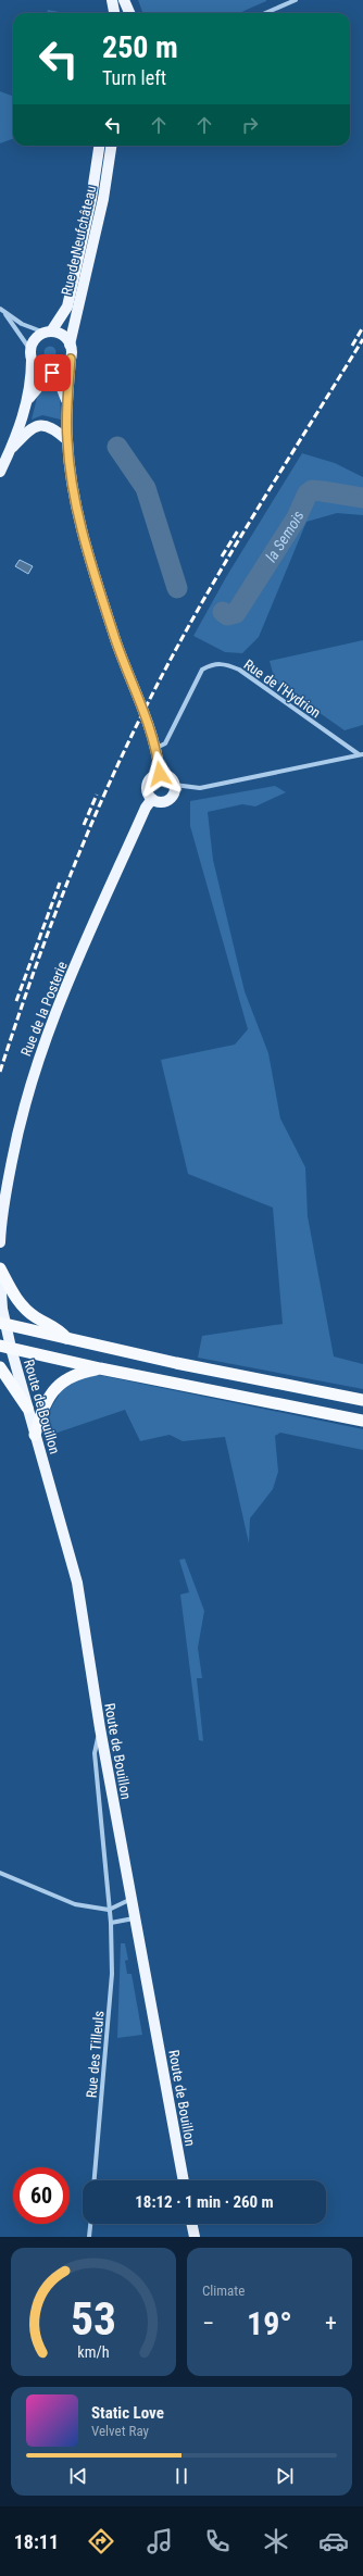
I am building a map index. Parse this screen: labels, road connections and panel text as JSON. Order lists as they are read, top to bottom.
{
  "streets": {
    "main road": ["Rue de Neufchâteau", "Rue de la Posterie", "Route de Bouillon"],
    "street": ["Rue de l'Hydrion", "Rue des Tilleuls"]
  },
  "crossings": [
    ["Rue de l'Hydrion", "Rue de la Posterie"],
    ["Route de Bouillon", "Rue des Tilleuls"]
  ],
  "water": ["la Semois"],
  "page": {
    "turn": ["250 m", "Turn left"],
    "limit": "60",
    "trip": "18:12 · 1 min · 260 m",
    "tile": "Climate",
    "heat": ["−", "19°", "+"],
    "song": ["Static Love", "Velvet Ray"],
    "tabs": "18:11",
    "gauge": ["53", "km/h"]
  }
}
